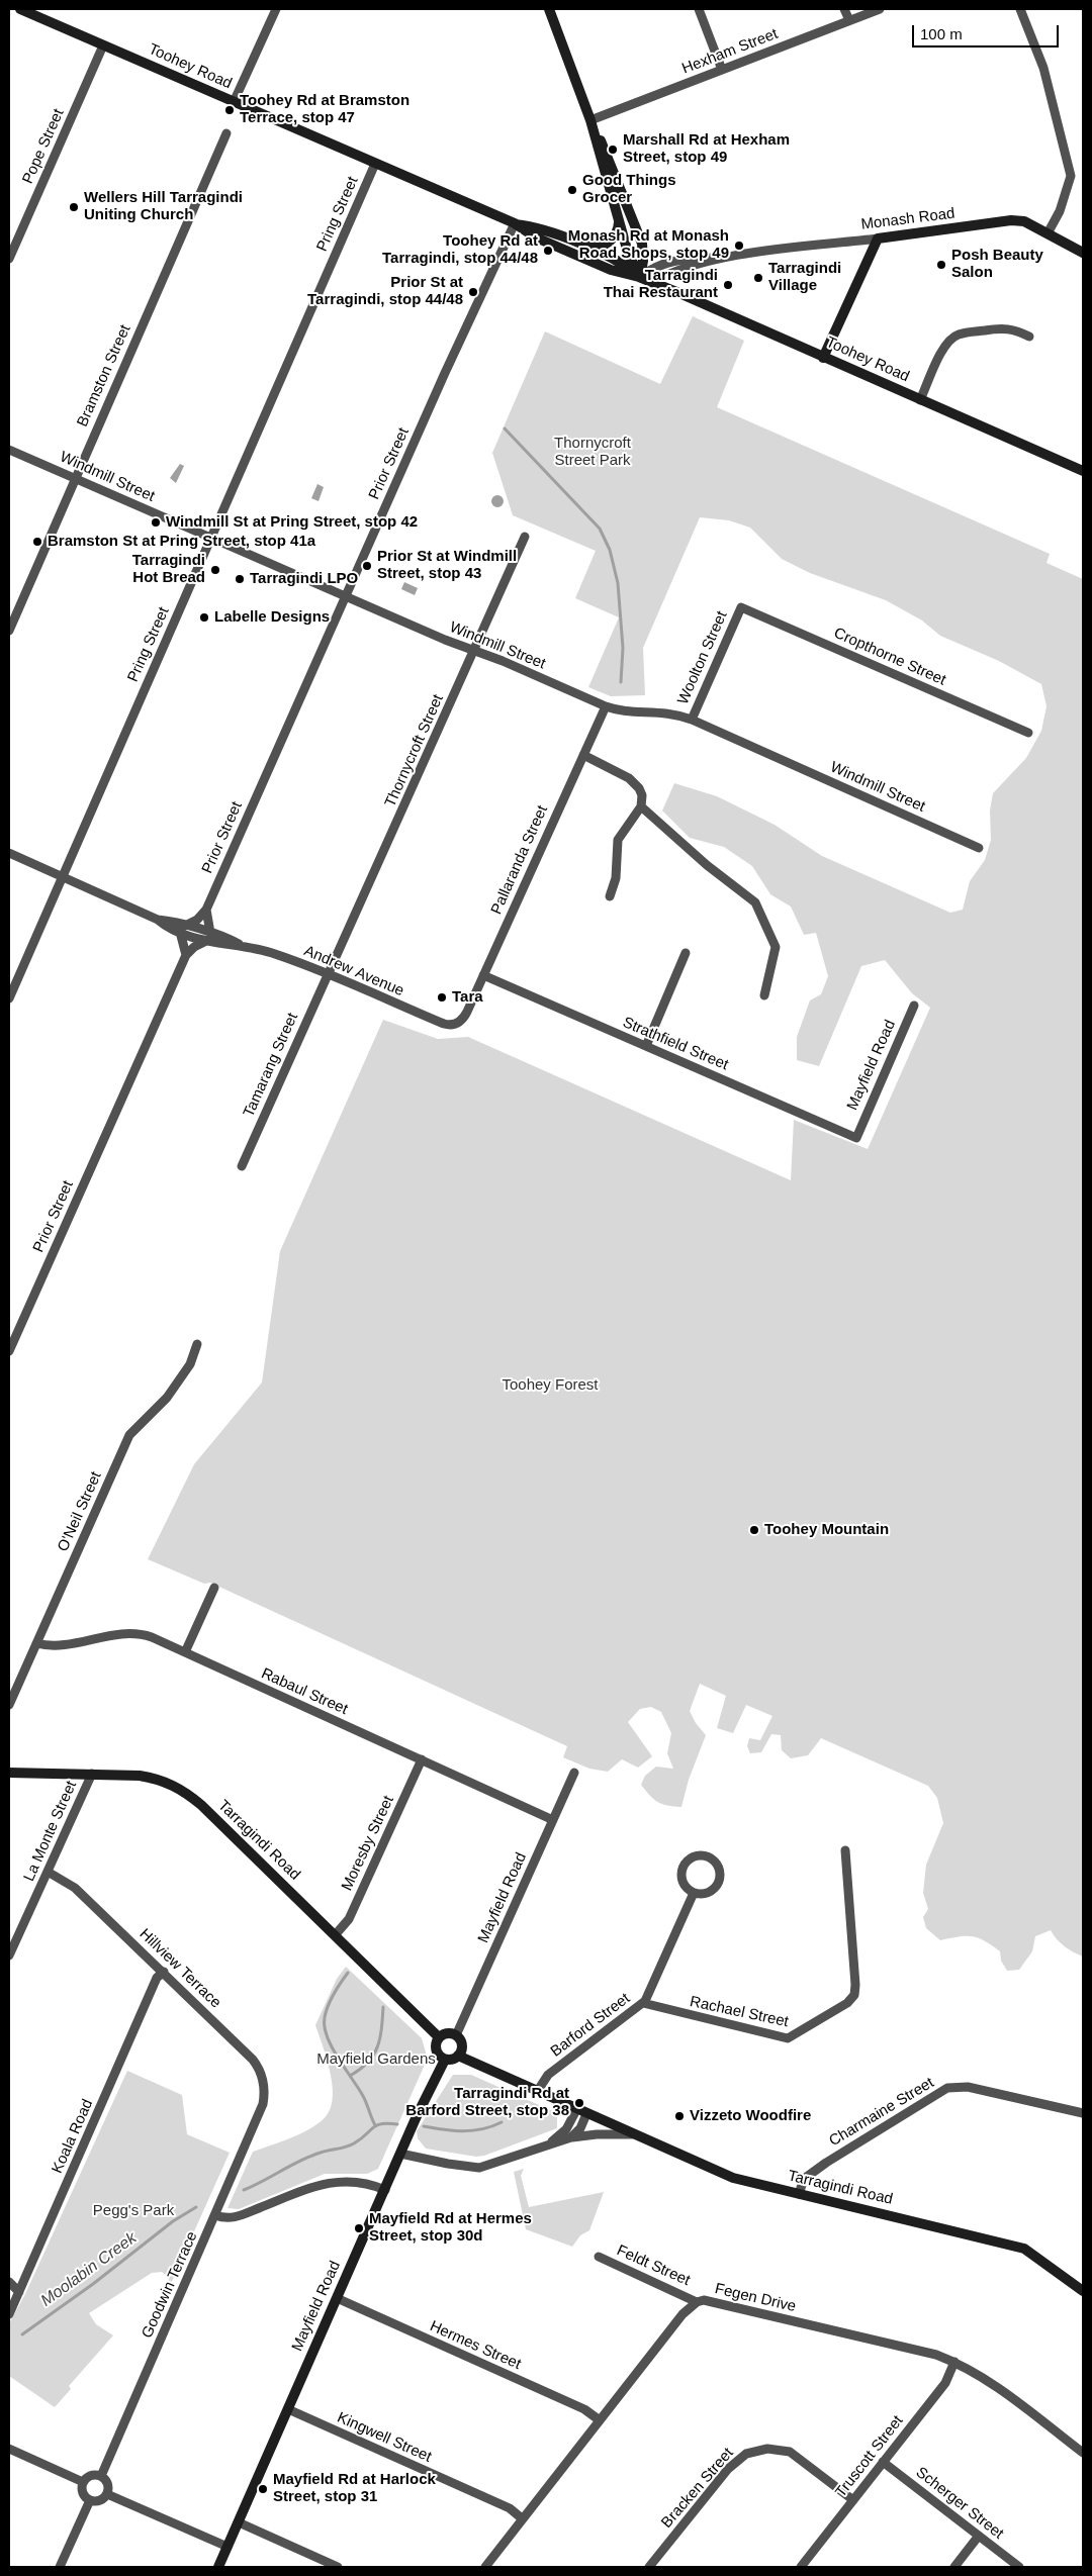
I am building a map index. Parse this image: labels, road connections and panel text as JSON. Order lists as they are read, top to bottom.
{
  "streets": {
    "street": [
      "Hexham Street",
      "Toohey Road",
      "Pope Street",
      "Pring Street",
      "Monash Road",
      "Bramston Street",
      "Prior Street",
      "Windmill Street",
      "Cropthorne Street",
      "Woolton Street",
      "Thornycroft Street",
      "Pallaranda Street",
      "Andrew Avenue",
      "Strathfield Street",
      "Tamarang Street",
      "Mayfield Road",
      "O'Neil Street",
      "Rabaul Street",
      "La Monte Street",
      "Tarragindi Road",
      "Moresby Street",
      "Hillview Terrace",
      "Rachael Street",
      "Barford Street",
      "Charmaine Street",
      "Koala Road",
      "Feldt Street",
      "Goodwin Terrace",
      "Fegen Drive",
      "Hermes Street",
      "Kingwell Street",
      "Truscott Street",
      "Bracken Street",
      "Scherger Street"
    ]
  },
  "crossings": [
    ["Toohey Road", "Pope Street"],
    ["Toohey Road", "Pring Street"],
    ["Toohey Road", "Monash Road"],
    ["Toohey Road", "Prior Street"],
    ["Pring Street", "Windmill Street"],
    ["Pring Street", "Andrew Avenue"],
    ["Bramston Street", "Windmill Street"],
    ["Prior Street", "Windmill Street"],
    ["Prior Street", "Andrew Avenue"],
    ["Windmill Street", "Woolton Street"],
    ["Windmill Street", "Thornycroft Street"],
    ["Windmill Street", "Pallaranda Street"],
    ["Cropthorne Street", "Woolton Street"],
    ["Thornycroft Street", "Andrew Avenue"],
    ["Thornycroft Street", "Tamarang Street"],
    ["Pallaranda Street", "Andrew Avenue"],
    ["Pallaranda Street", "Strathfield Street"],
    ["Andrew Avenue", "Tamarang Street"],
    ["Strathfield Street", "Mayfield Road"],
    ["Mayfield Road", "Rabaul Street"],
    ["Mayfield Road", "Tarragindi Road"],
    ["Mayfield Road", "Hermes Street"],
    ["Mayfield Road", "Kingwell Street"],
    ["O'Neil Street", "Rabaul Street"],
    ["Rabaul Street", "Moresby Street"],
    ["La Monte Street", "Tarragindi Road"],
    ["La Monte Street", "Hillview Terrace"],
    ["Tarragindi Road", "Moresby Street"],
    ["Tarragindi Road", "Barford Street"],
    ["Tarragindi Road", "Charmaine Street"],
    ["Hillview Terrace", "Koala Road"],
    ["Hillview Terrace", "Goodwin Terrace"],
    ["Rachael Street", "Barford Street"],
    ["Feldt Street", "Fegen Drive"],
    ["Fegen Drive", "Hermes Street"],
    ["Fegen Drive", "Kingwell Street"],
    ["Fegen Drive", "Truscott Street"],
    ["Truscott Street", "Bracken Street"],
    ["Truscott Street", "Scherger Street"]
  ],
  "water": ["Moolabin Creek"],
  "parks": [
    "Thornycroft Street Park",
    "Toohey Forest",
    "Mayfield Gardens",
    "Pegg's Park"
  ],
  "places": [
    "Toohey Rd at Bramston Terrace, stop 47",
    "Marshall Rd at Hexham Street, stop 49",
    "Good Things Grocer",
    "Wellers Hill Tarragindi Uniting Church",
    "Monash Rd at Monash Road Shops, stop 49",
    "Toohey Rd at Tarragindi, stop 44/48",
    "Posh Beauty Salon",
    "Tarragindi Village",
    "Tarragindi Thai Restaurant",
    "Prior St at Tarragindi, stop 44/48",
    "Windmill St at Pring Street, stop 42",
    "Bramston St at Pring Street, stop 41a",
    "Prior St at Windmill Street, stop 43",
    "Tarragindi Hot Bread",
    "Tarragindi LPO",
    "Labelle Designs",
    "Tara",
    "Toohey Mountain",
    "Tarragindi Rd at Barford Street, stop 38",
    "Vizzeto Woodfire",
    "Mayfield Rd at Hermes Street, stop 30d",
    "Mayfield Rd at Harlock Street, stop 31"
  ],
  "scale_bar": "100 m"
}
